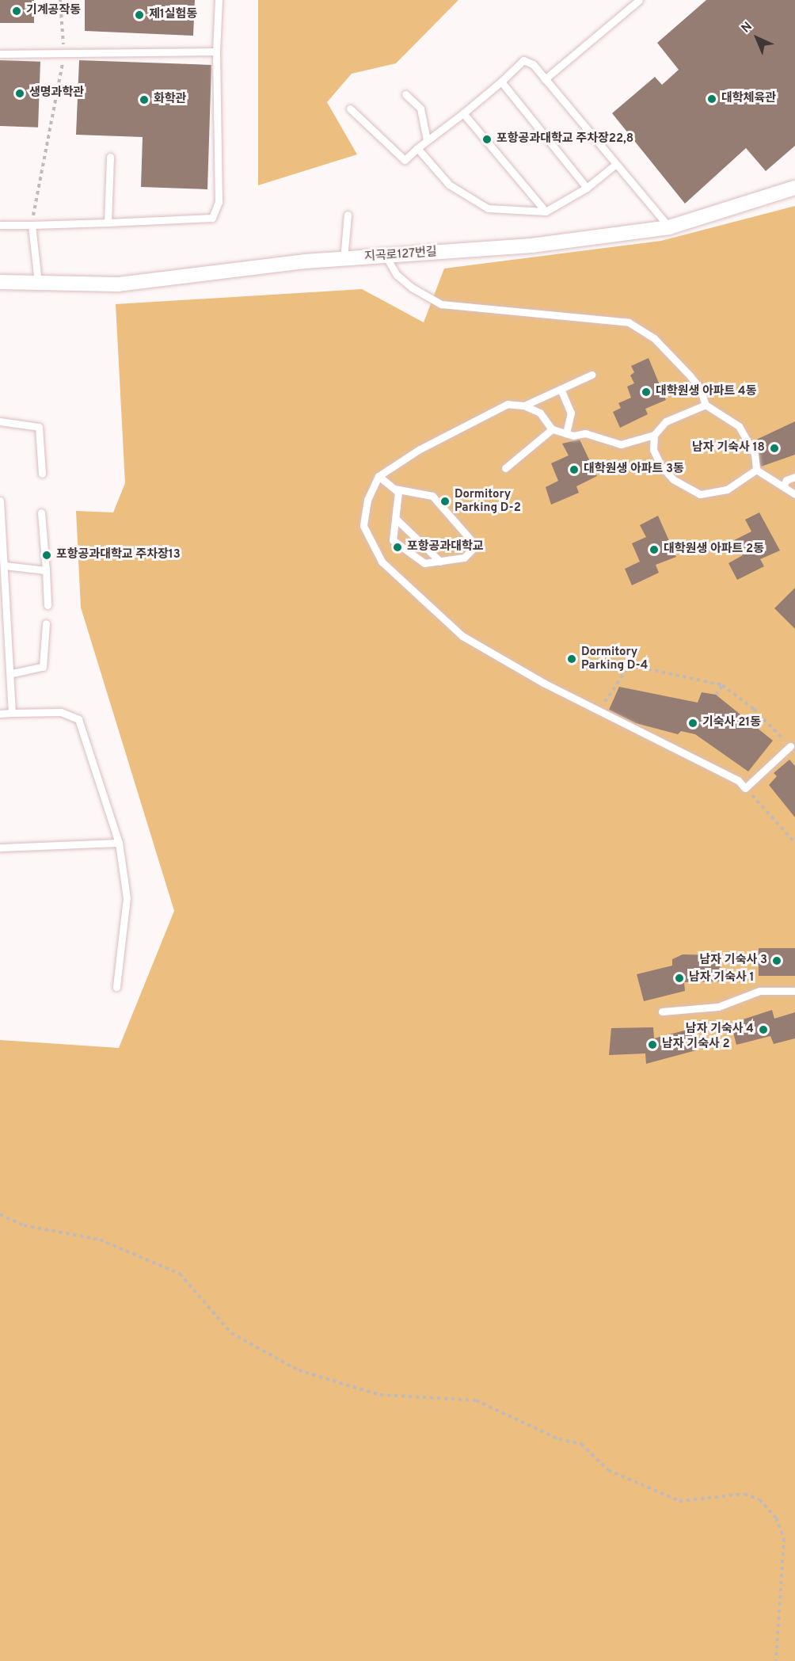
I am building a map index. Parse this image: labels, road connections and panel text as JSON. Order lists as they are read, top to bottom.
{
  "streets": {
    "street": ["지곡로127번길"]
  },
  "places": [
    "기계공작동",
    "제1실험동",
    "생명과학관",
    "대학체육관",
    "화학관",
    "포항공과대학교 주차장22,8",
    "대학원생 아파트 4동",
    "남자 기숙사 18",
    "대학원생 아파트 3동",
    "Dormitory Parking D-2",
    "포항공과대학교",
    "대학원생 아파트 2동",
    "포항공과대학교 주차장13",
    "Dormitory Parking D-4",
    "기숙사 21동",
    "남자 기숙사 3",
    "남자 기숙사 1",
    "남자 기숙사 4",
    "남자 기숙사 2"
  ],
  "north": "top left"
}
